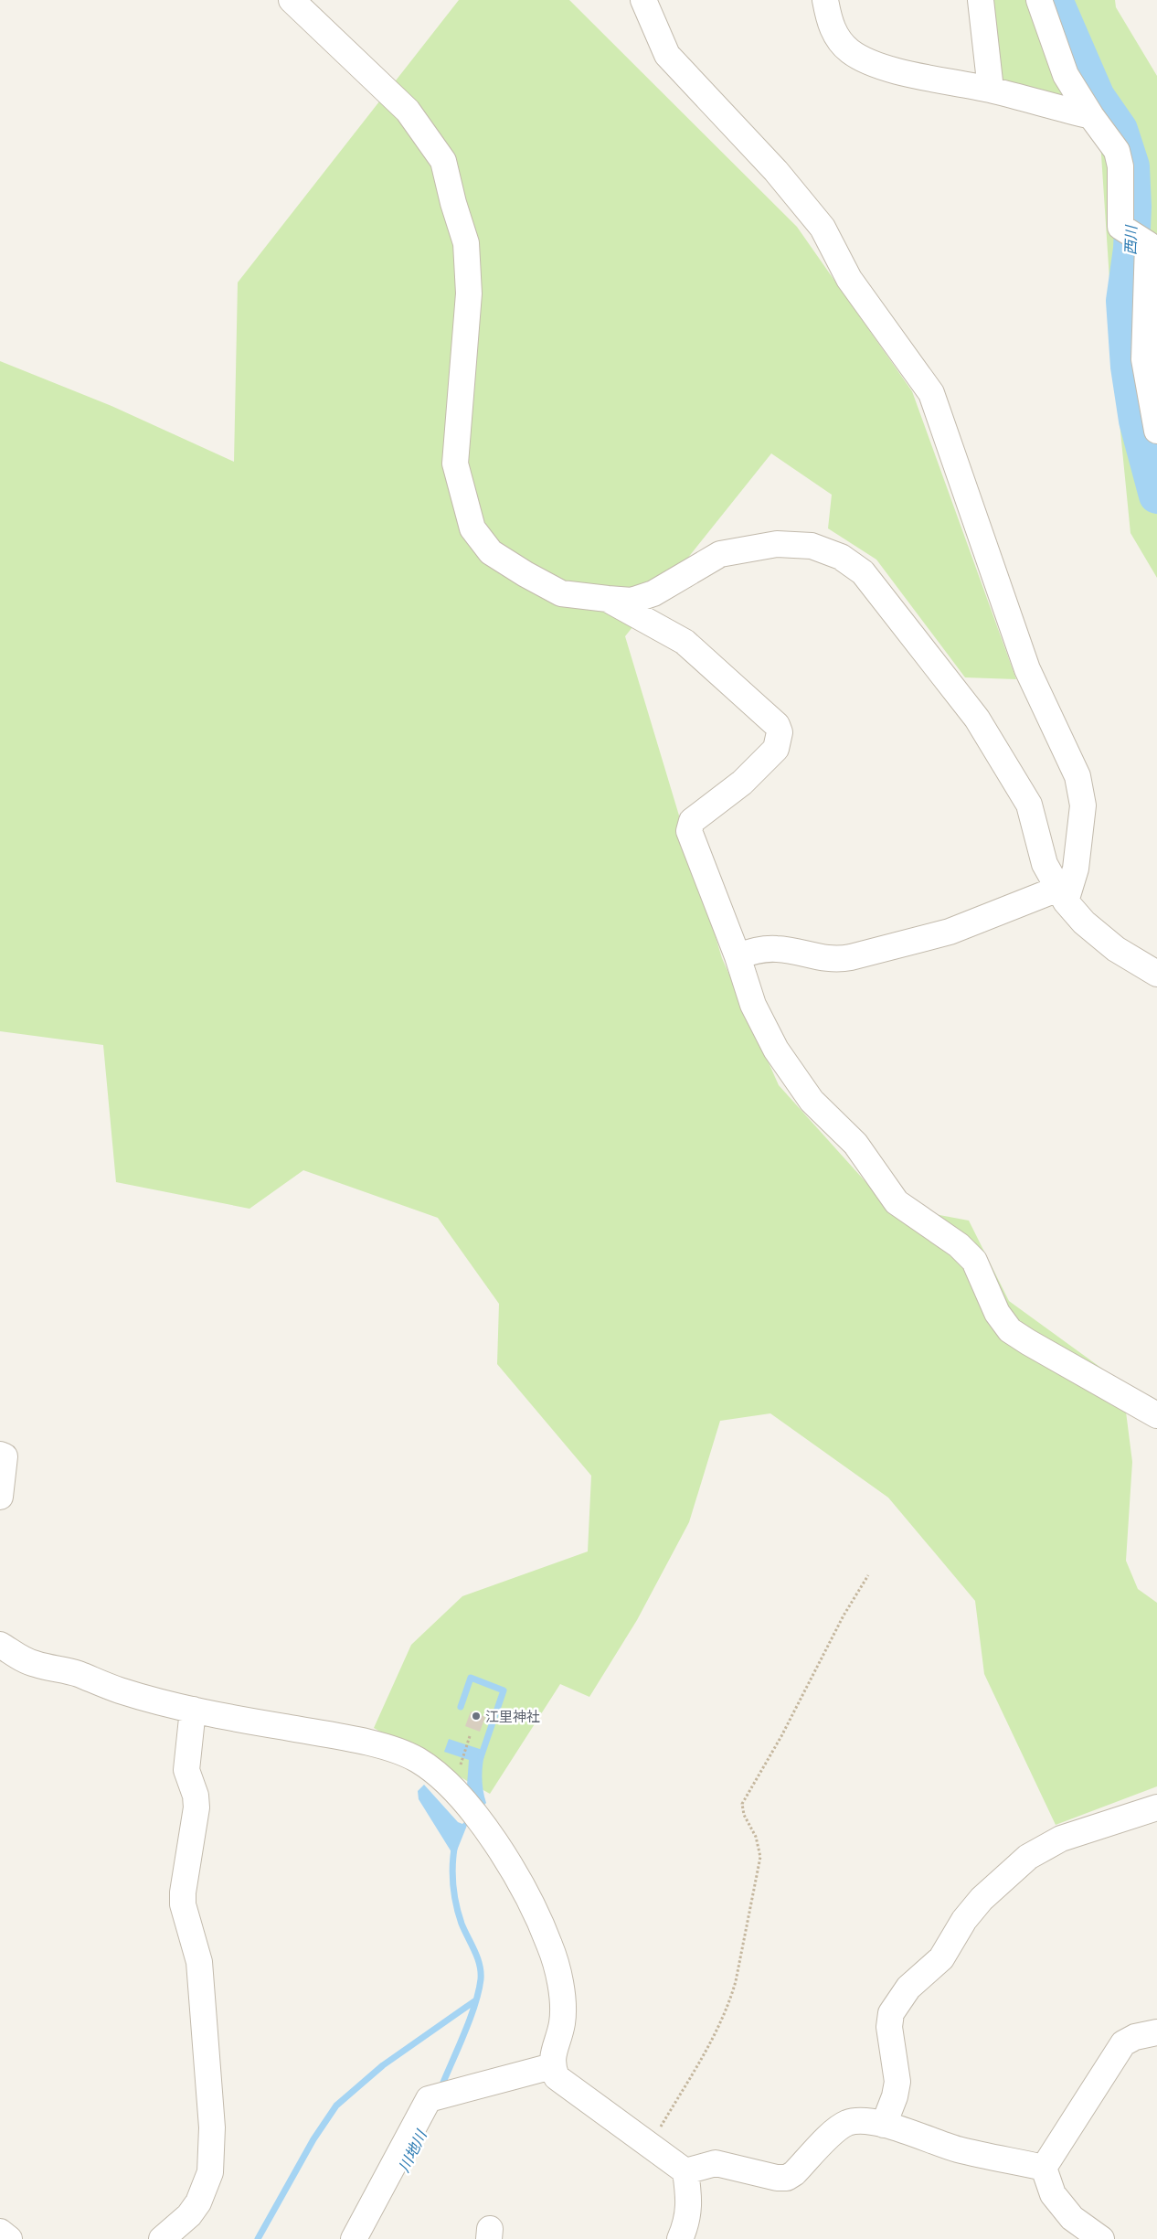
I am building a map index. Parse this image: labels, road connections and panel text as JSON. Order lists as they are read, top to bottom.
{
  "water": ["西川", "川地川"],
  "places": ["江里神社"]
}
